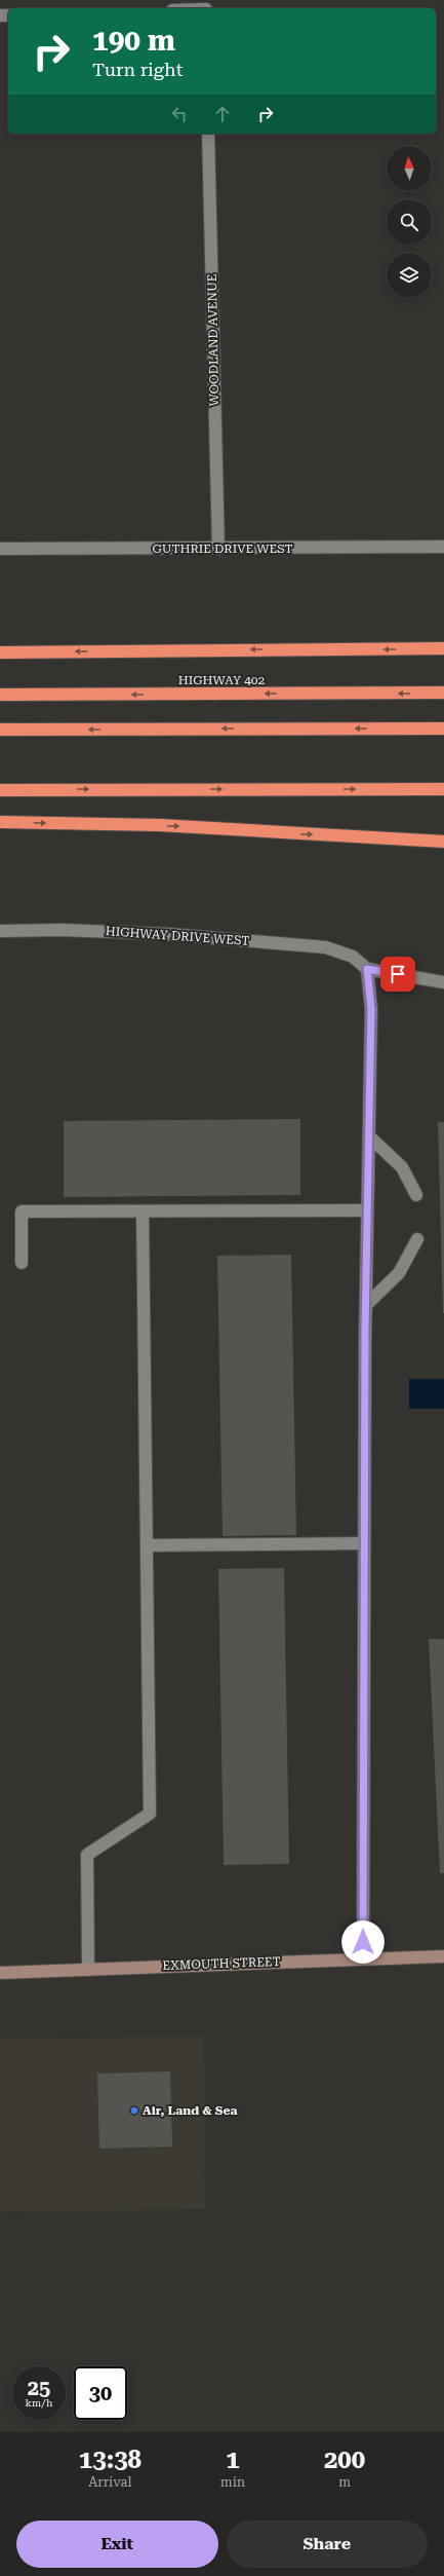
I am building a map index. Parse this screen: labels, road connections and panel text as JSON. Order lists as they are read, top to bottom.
{
  "streets": {
    "highway": ["HIGHWAY 402"],
    "main road": ["EXMOUTH STREET"],
    "street": ["WOODLAND AVENUE", "GUTHRIE DRIVE WEST", "HIGHWAY DRIVE WEST"]
  },
  "crossings": [
    ["WOODLAND AVENUE", "GUTHRIE DRIVE WEST"]
  ],
  "places": ["Air, Land & Sea"],
  "north": "top",
  "page": {
    "turn": ["190 m", "Turn right"],
    "speed": "25 km/h",
    "limit": "30",
    "eta": [
      "13:38",
      "Arrival",
      "1",
      "min",
      "200",
      "m"
    ],
    "buttons": ["Exit", "Share"]
  }
}
